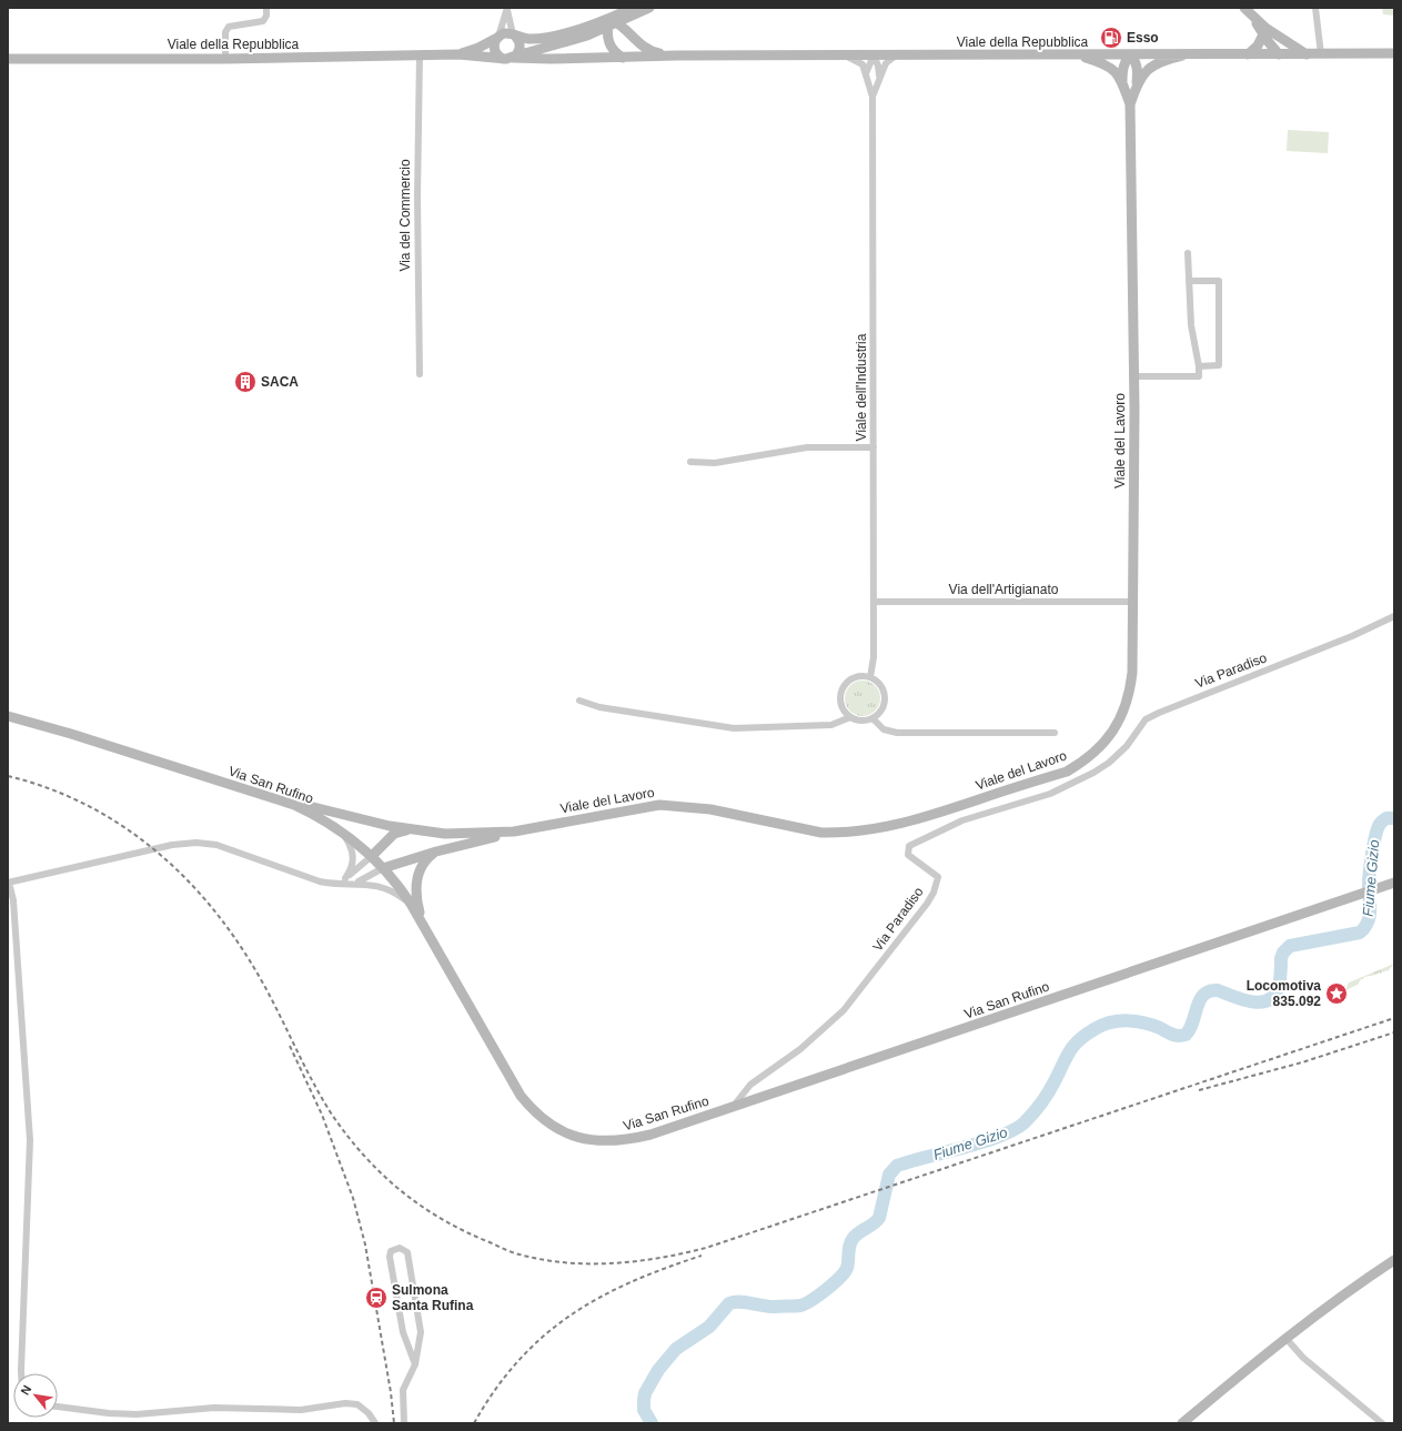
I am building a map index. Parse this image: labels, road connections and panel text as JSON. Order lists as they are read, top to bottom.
{
  "streets": {
    "street": [
      "Viale della Repubblica",
      "Via del Commercio",
      "Viale dell'Industria",
      "Viale del Lavoro",
      "Via dell'Artigianato",
      "Via Paradiso",
      "Via San Rufino"
    ]
  },
  "crossings": [
    ["Viale della Repubblica", "Via del Commercio"],
    ["Viale della Repubblica", "Viale dell'Industria"],
    ["Viale dell'Industria", "Via dell'Artigianato"],
    ["Viale del Lavoro", "Via dell'Artigianato"],
    ["Viale del Lavoro", "Via San Rufino"],
    ["Via Paradiso", "Via San Rufino"]
  ],
  "water": ["Fiume Gizio"],
  "places": {
    "fuel station": ["Esso"],
    "building": ["SACA"],
    "place": ["Locomotiva 835.092"],
    "station": ["Sulmona Santa Rufina"]
  },
  "north": "top left"
}
